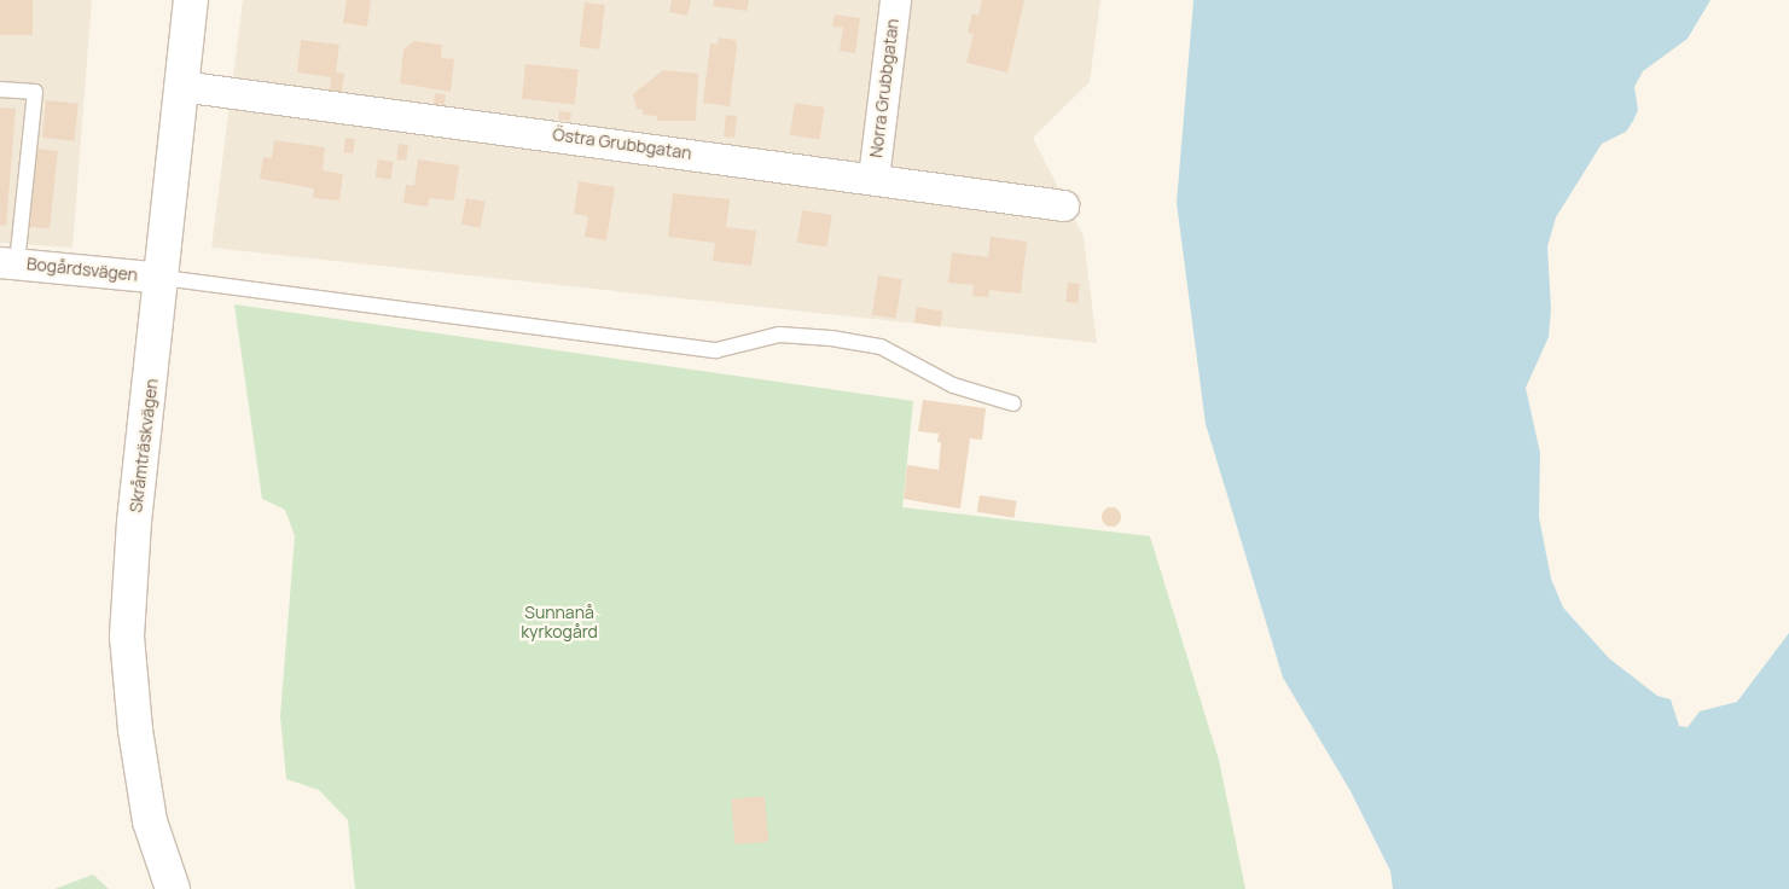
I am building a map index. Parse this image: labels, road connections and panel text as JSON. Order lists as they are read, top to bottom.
{
  "streets": {
    "main road": ["Skråmträskvägen"],
    "street": ["Norra Grubbgatan", "Östra Grubbgatan", "Bogårdsvägen"]
  },
  "crossings": [
    ["Norra Grubbgatan", "Östra Grubbgatan"],
    ["Östra Grubbgatan", "Skråmträskvägen"],
    ["Bogårdsvägen", "Skråmträskvägen"]
  ],
  "parks": ["Sunnanå kyrkogård"]
}
